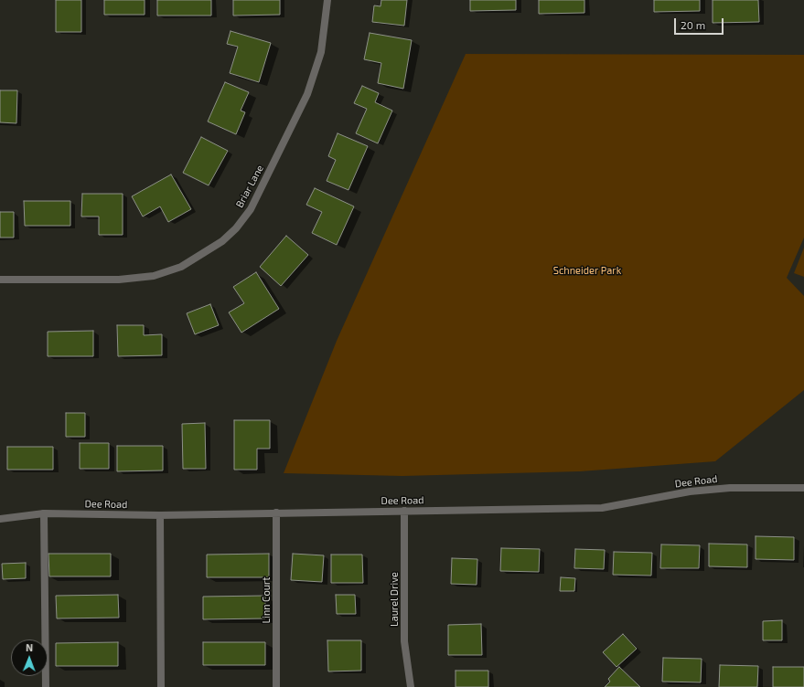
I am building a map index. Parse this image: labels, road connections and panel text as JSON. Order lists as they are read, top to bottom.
{
  "streets": {
    "street": [
      "Briar Lane",
      "Dee Road",
      "Laurel Drive",
      "Linn Court"
    ]
  },
  "crossings": [
    ["Dee Road", "Laurel Drive"],
    ["Dee Road", "Linn Court"]
  ],
  "parks": ["Schneider Park"],
  "scale_bar": "20 m",
  "north": "top"
}
